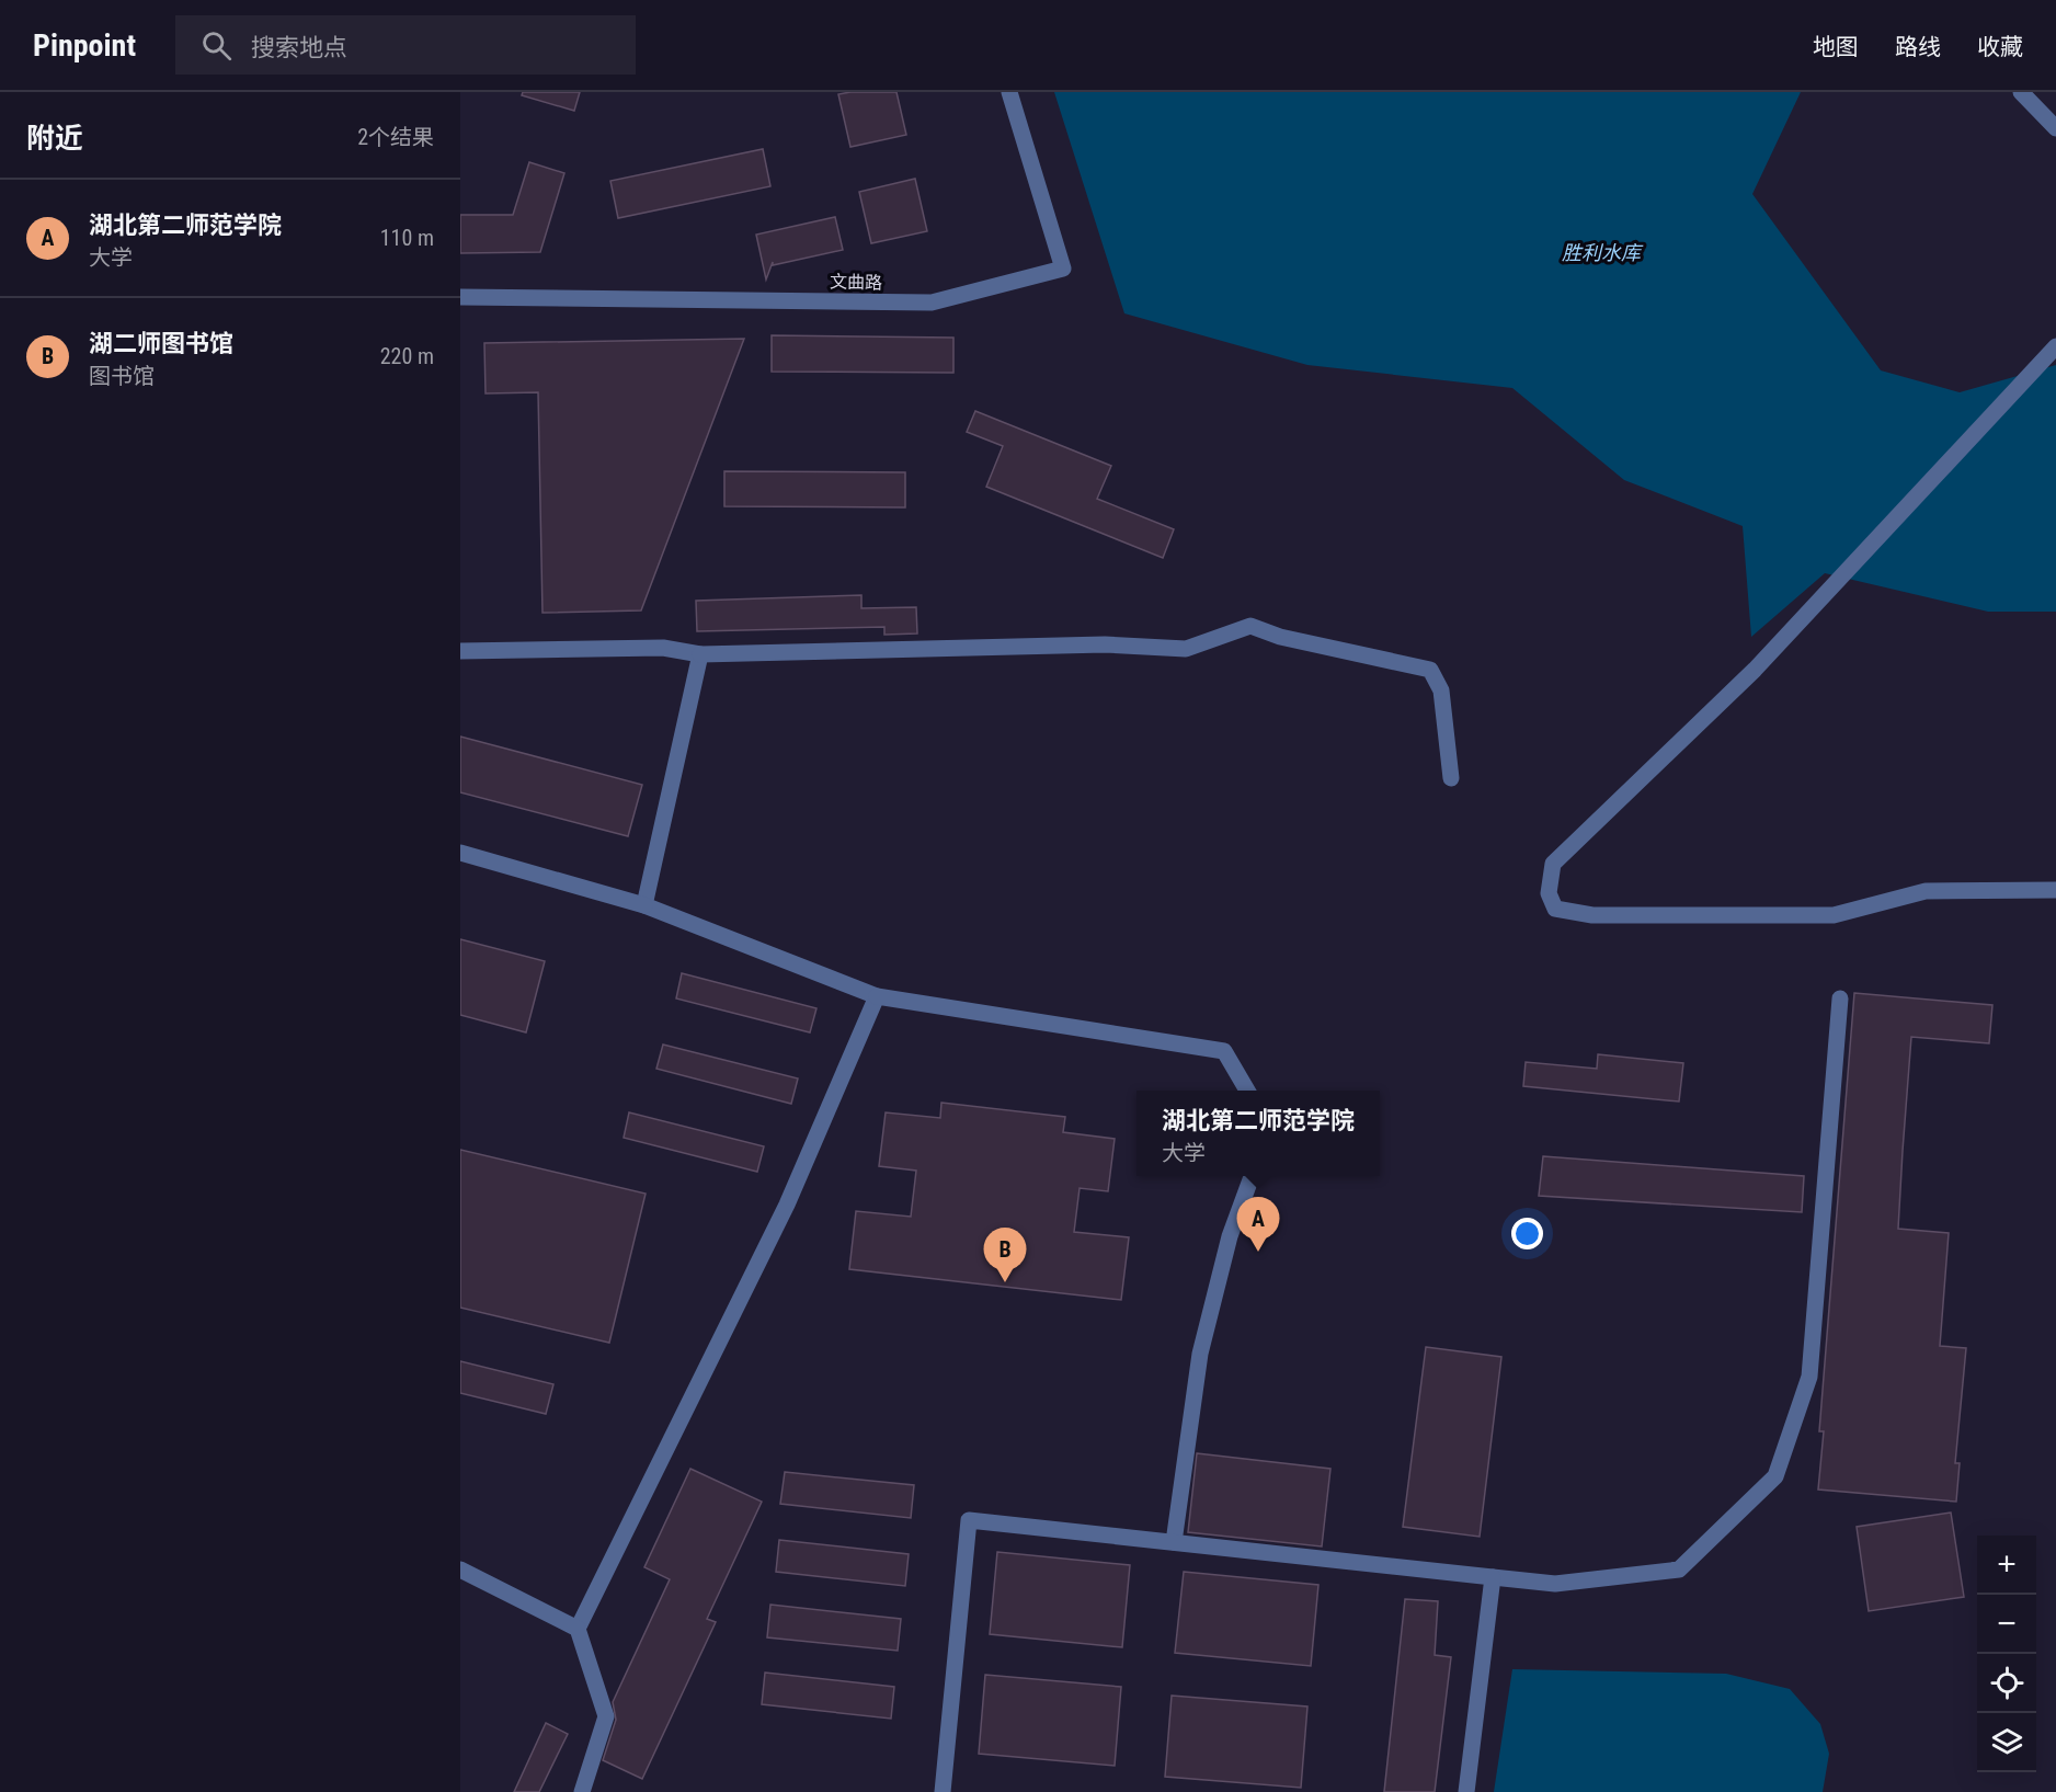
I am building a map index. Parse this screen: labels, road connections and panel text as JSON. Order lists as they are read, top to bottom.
{
  "streets": {
    "street": ["文曲路"]
  },
  "water": ["胜利水库"],
  "page": {
    "header": "Pinpoint",
    "search": "搜索地点",
    "nav": ["地图", "路线", "收藏"],
    "heading": ["附近", "2个结果"],
    "list": [
      {
        "mark": "A",
        "name": "湖北第二师范学院",
        "note": "大学",
        "value": "110 m"
      },
      {
        "mark": "B",
        "name": "湖二师图书馆",
        "note": "图书馆",
        "value": "220 m"
      }
    ],
    "popup": ["湖北第二师范学院", "大学"],
    "pins": ["A", "B"],
    "map_buttons": ["+", "−"]
  }
}
